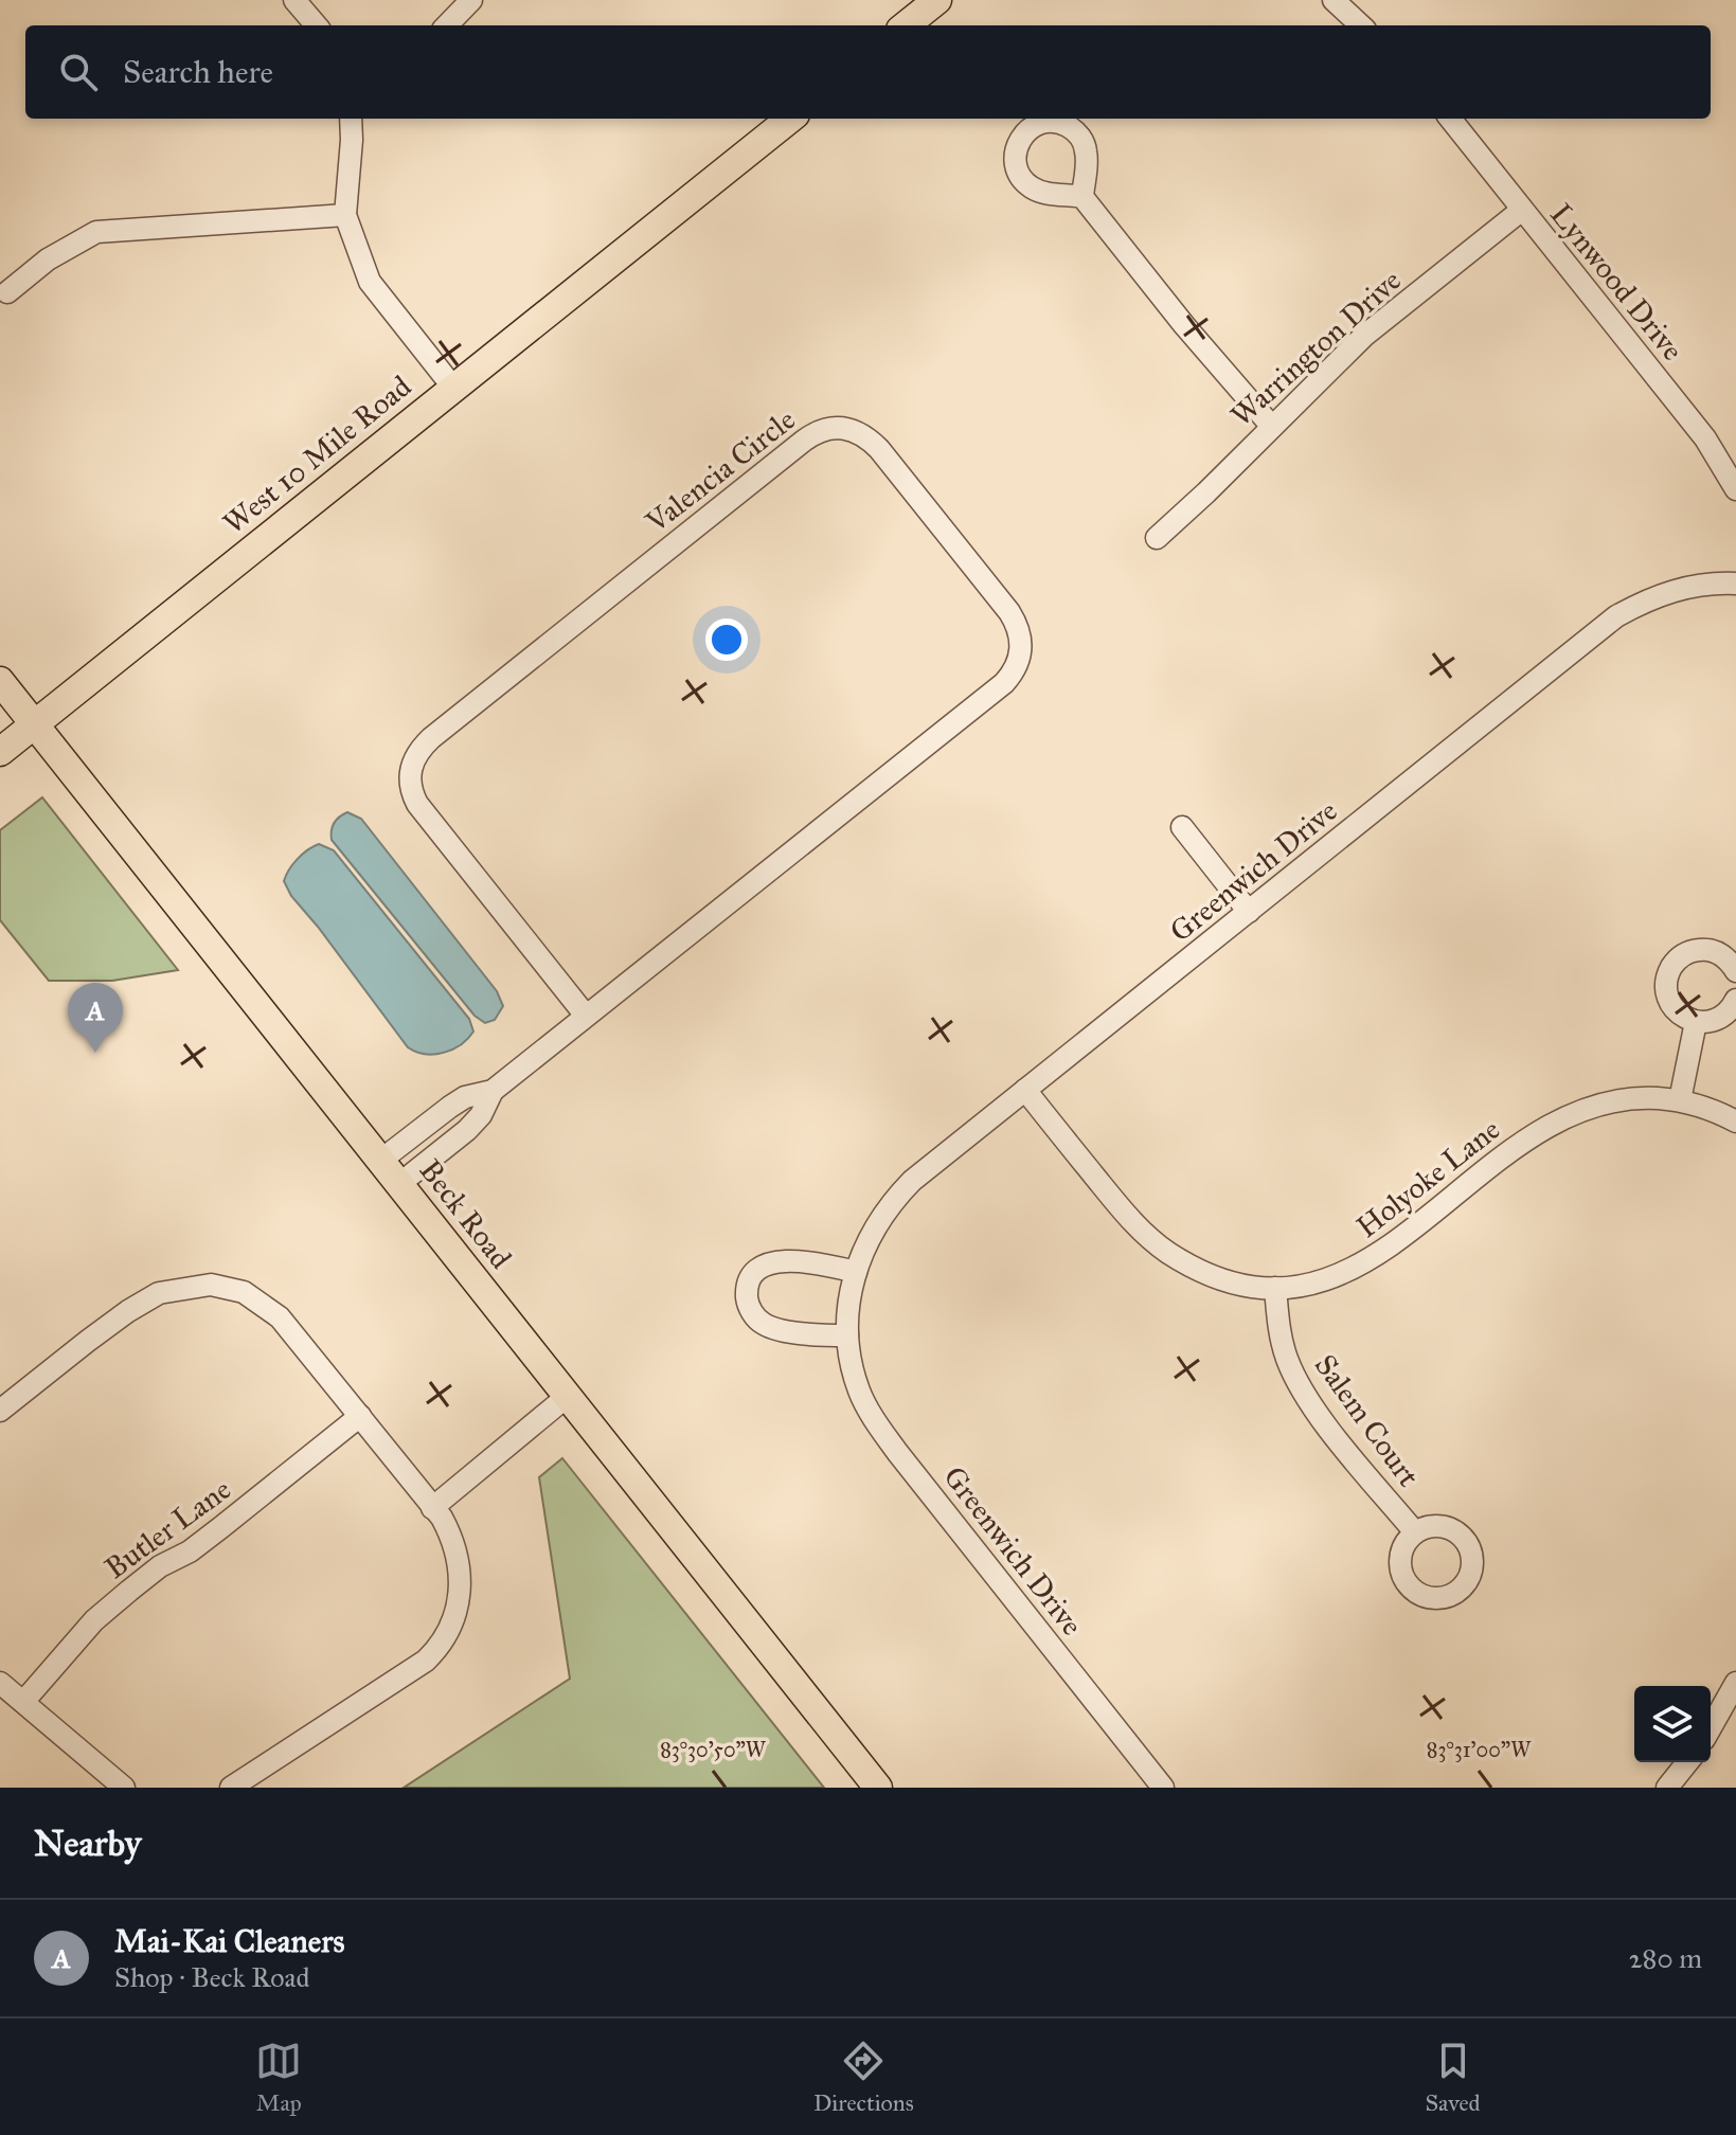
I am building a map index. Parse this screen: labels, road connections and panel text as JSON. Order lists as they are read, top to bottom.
{
  "streets": {
    "main road": ["West 10 Mile Road", "Beck Road"],
    "street": [
      "Lynwood Drive",
      "Warrington Drive",
      "Valencia Circle",
      "Greenwich Drive",
      "Holyoke Lane",
      "Salem Court",
      "Butler Lane"
    ]
  },
  "crossings": [
    ["Lynwood Drive", "Warrington Drive"],
    ["West 10 Mile Road", "Beck Road"],
    ["Valencia Circle", "Beck Road"],
    ["Greenwich Drive", "Holyoke Lane"],
    ["Holyoke Lane", "Salem Court"]
  ],
  "page": {
    "search": "Search here",
    "pins": "A",
    "heading": "Nearby",
    "list": [
      {
        "mark": "A",
        "name": "Mai-Kai Cleaners",
        "note": "Shop · Beck Road",
        "value": "280 m"
      }
    ],
    "nav": ["Map", "Directions", "Saved"]
  },
  "coordinates": ["83°30'50\"W", "83°31'00\"W"]
}
